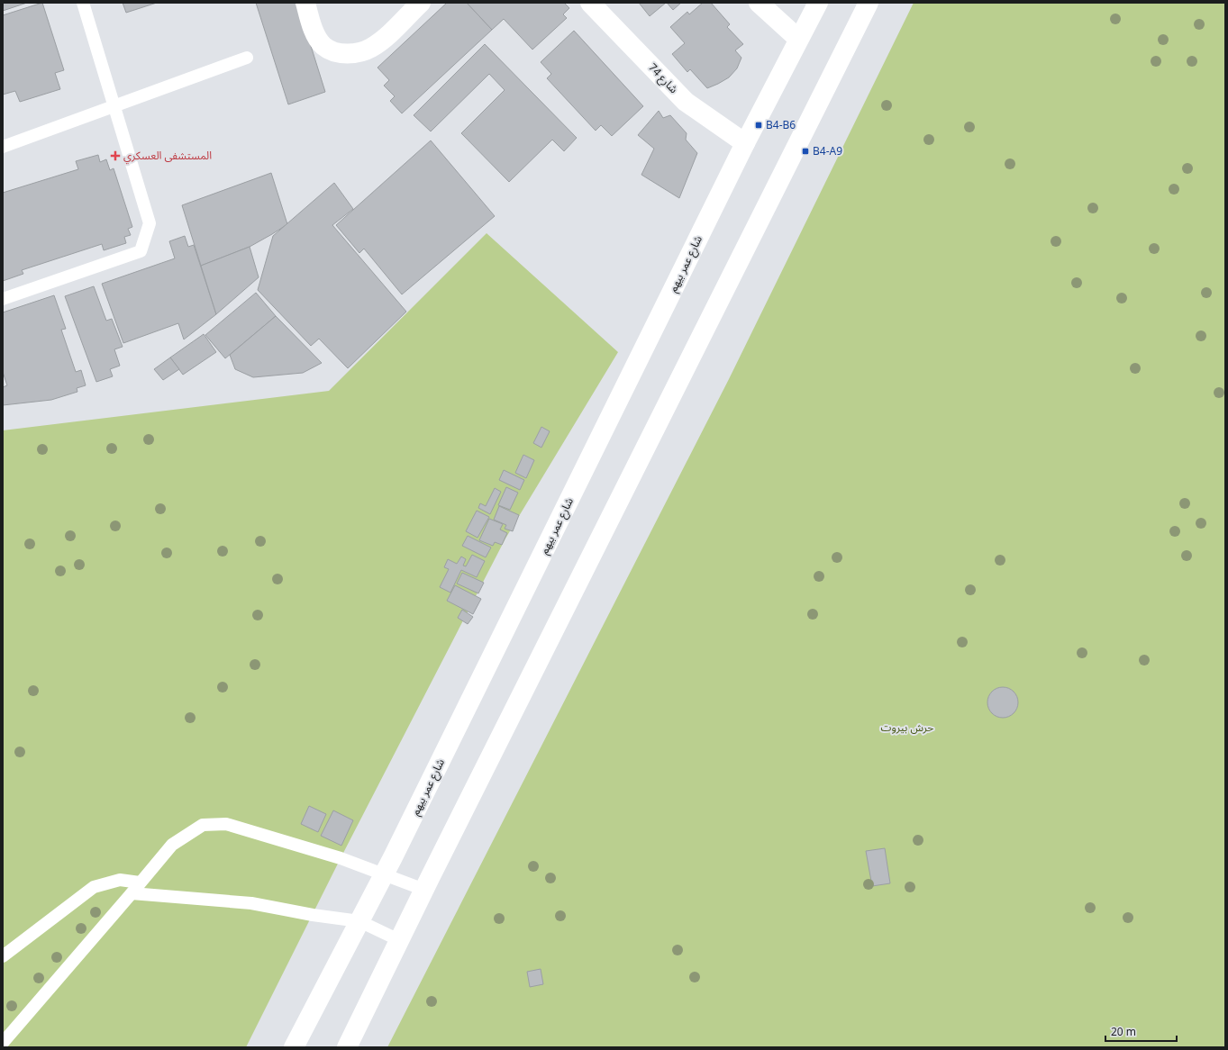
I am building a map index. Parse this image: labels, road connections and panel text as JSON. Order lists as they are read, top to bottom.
{
  "streets": {
    "main road": ["شارع 74", "شارع عمر بيهم"]
  },
  "crossings": [
    ["شارع 74", "شارع عمر بيهم"]
  ],
  "parks": ["حرش بيروت"],
  "places": {
    "transit": ["B4-B6", "B4-A9"],
    "health": ["المستشفى العسكري"]
  },
  "scale_bar": "20 m"
}
